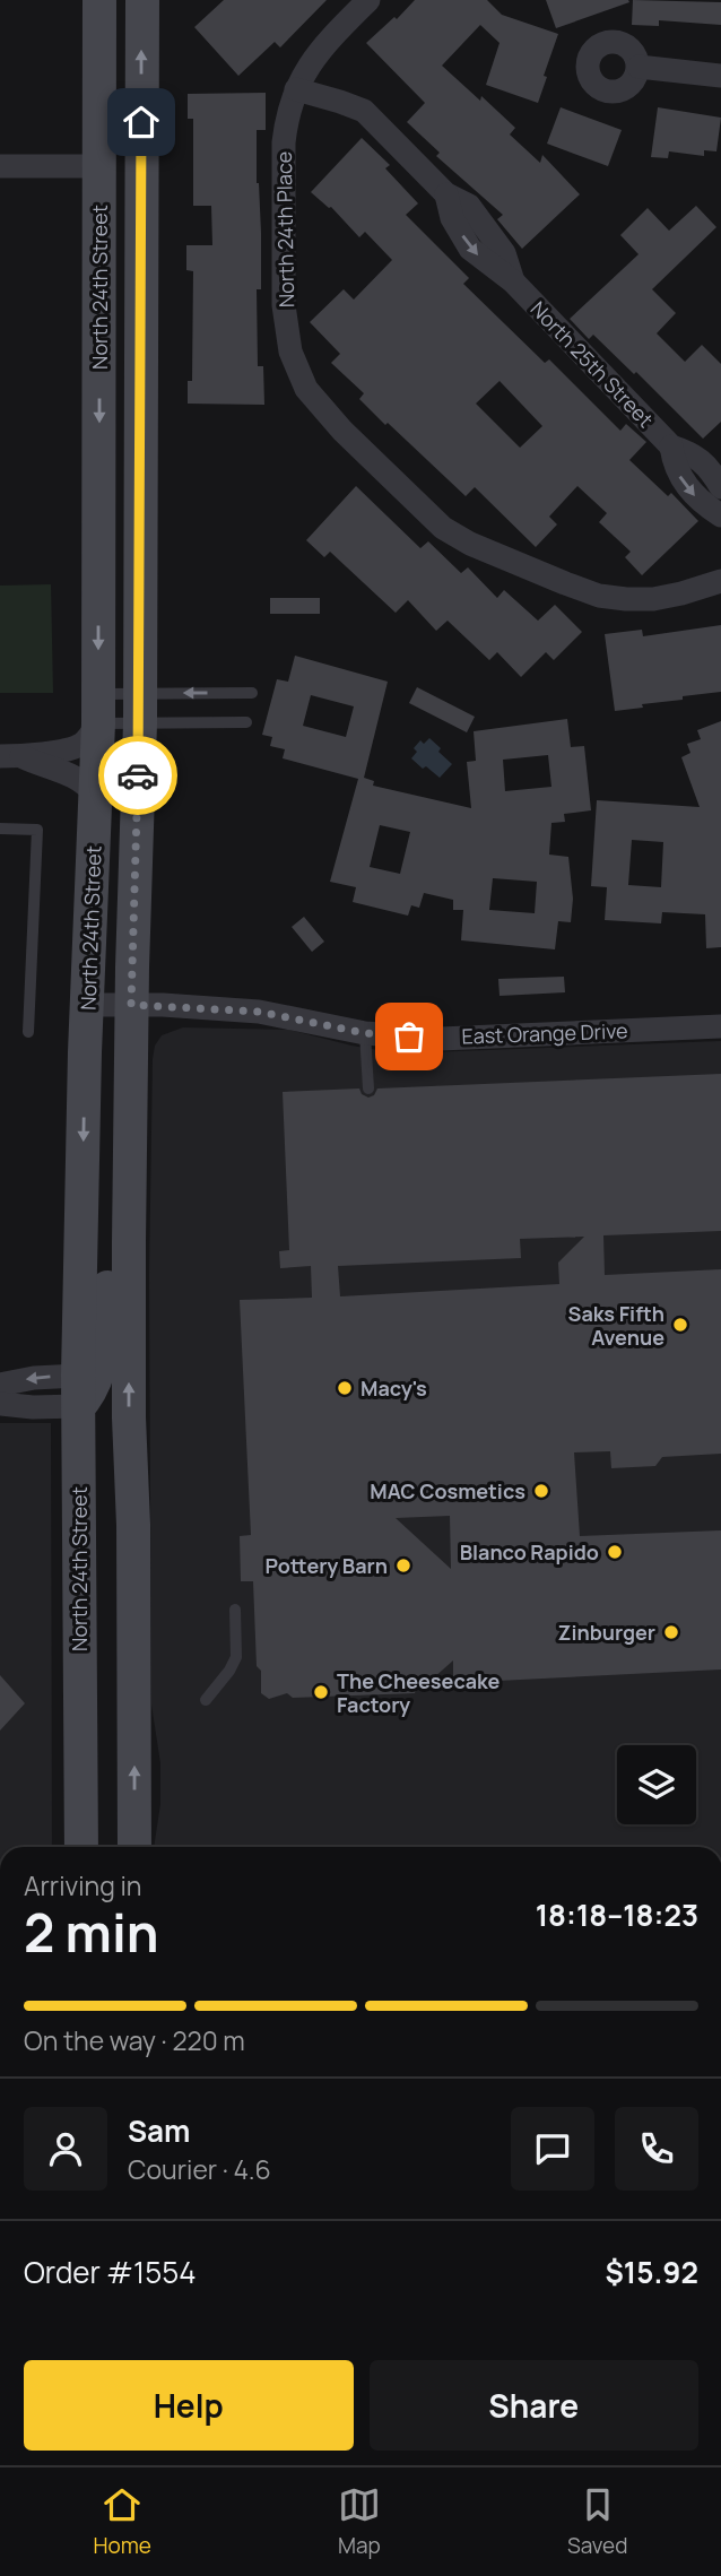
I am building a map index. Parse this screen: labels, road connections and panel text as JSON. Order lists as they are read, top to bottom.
{
  "streets": {
    "main road": ["North 24th Street"],
    "street": ["North 24th Place", "North 25th Street", "East Orange Drive"]
  },
  "crossings": [
    ["North 24th Place", "North 25th Street"],
    ["North 24th Street", "East Orange Drive"]
  ],
  "places": [
    "Saks Fifth Avenue",
    "Macy's",
    "MAC Cosmetics",
    "Blanco Rapido",
    "Pottery Barn",
    "Zinburger",
    "The Cheesecake Factory"
  ],
  "page": {
    "heading": ["2 min", "Arriving in", "18:18–18:23"],
    "panel": [
      "Sam",
      "Courier · 4.6",
      "Order #1554",
      "$15.92"
    ],
    "bar": "On the way · 220 m",
    "buttons": ["Help", "Share"],
    "tabs": ["Home", "Map", "Saved"]
  }
}
